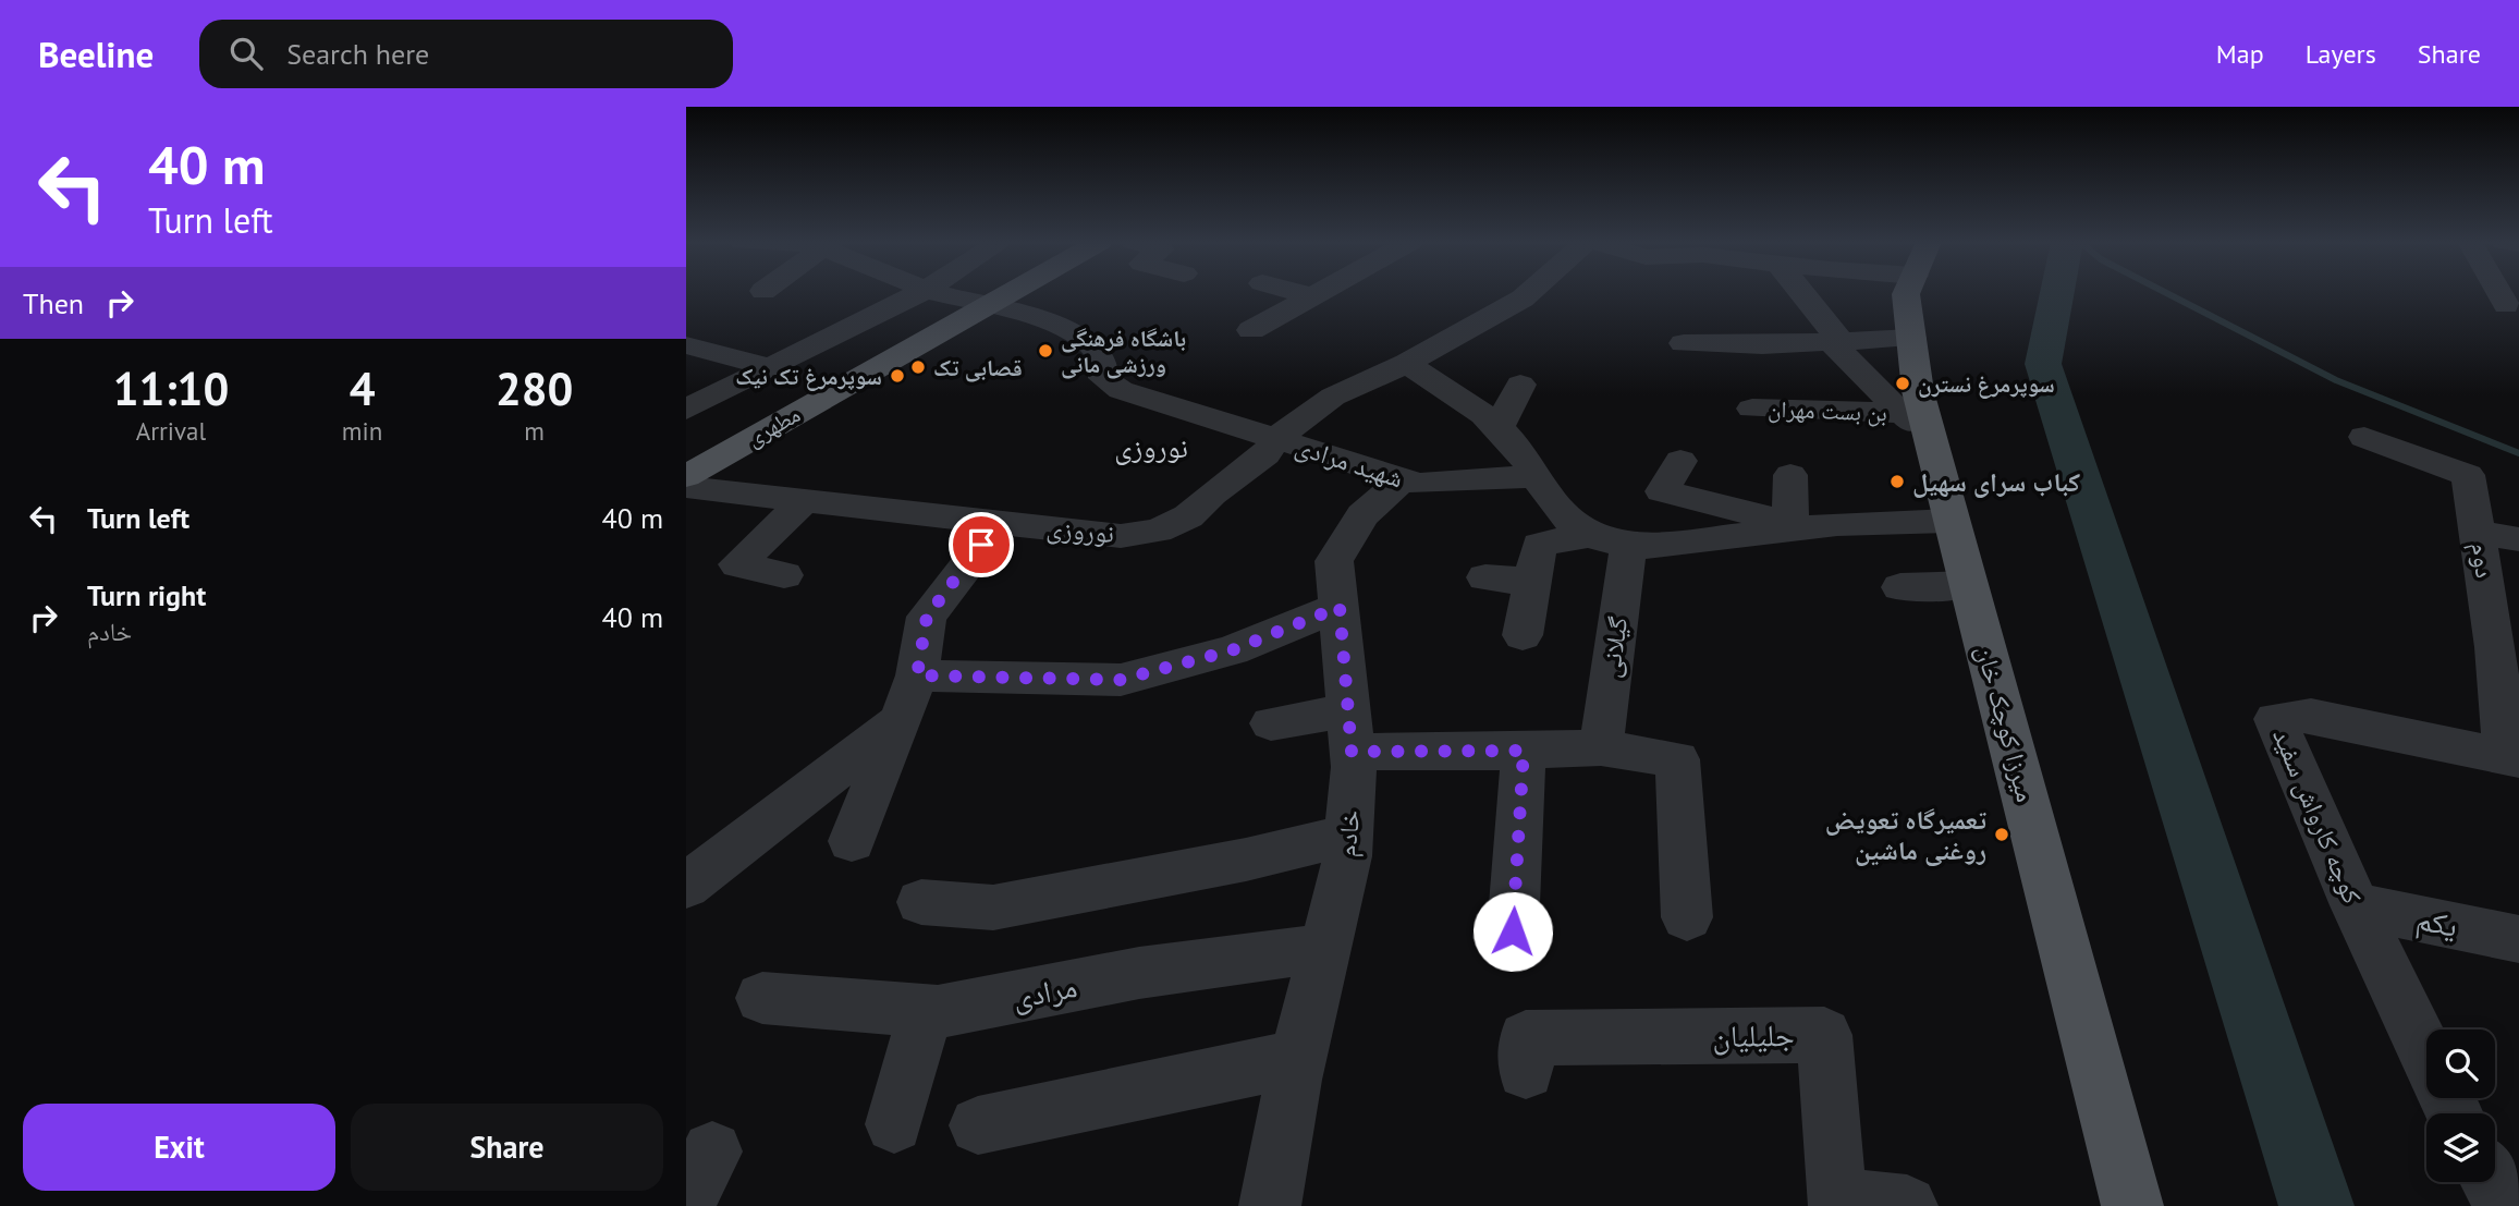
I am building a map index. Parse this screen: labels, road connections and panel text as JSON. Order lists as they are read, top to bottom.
{
  "streets": {
    "main road": ["مطهری", "میرزا کوچک خان"],
    "street": [
      "بن بست مهران",
      "شهید مرادی",
      "نوروزی",
      "دوم",
      "گیلانی",
      "کوچه کارواش سفید",
      "خادم",
      "یکم",
      "مرادی",
      "جلیلیان"
    ]
  },
  "crossings": [
    ["بن بست مهران", "میرزا کوچک خان"],
    ["مطهری", "شهید مرادی"],
    ["شهید مرادی", "نوروزی"],
    ["شهید مرادی", "خادم"],
    ["دوم", "کوچه کارواش سفید"],
    ["کوچه کارواش سفید", "یکم"],
    ["خادم", "مرادی"]
  ],
  "districts": ["نوروزی"],
  "places": [
    "باشگاه فرهنگی ورزشی مانی",
    "قصابی تک",
    "سوپرمرغ تک نیک",
    "سوپرمرغ نسترن",
    "کباب سرای سهیل",
    "تعمیرگاه تعویض روغنی ماشین"
  ],
  "page": {
    "header": "Beeline",
    "search": "Search here",
    "nav": ["Map", "Layers", "Share"],
    "turn": ["40 m", "Turn left"],
    "then": "Then",
    "eta": [
      "11:10",
      "Arrival",
      "4",
      "min",
      "280",
      "m"
    ],
    "list": [
      {
        "name": "Turn left",
        "value": "40 m"
      },
      {
        "name": "Turn right",
        "note": "خادم",
        "value": "40 m"
      }
    ],
    "buttons": ["Exit", "Share"]
  }
}
